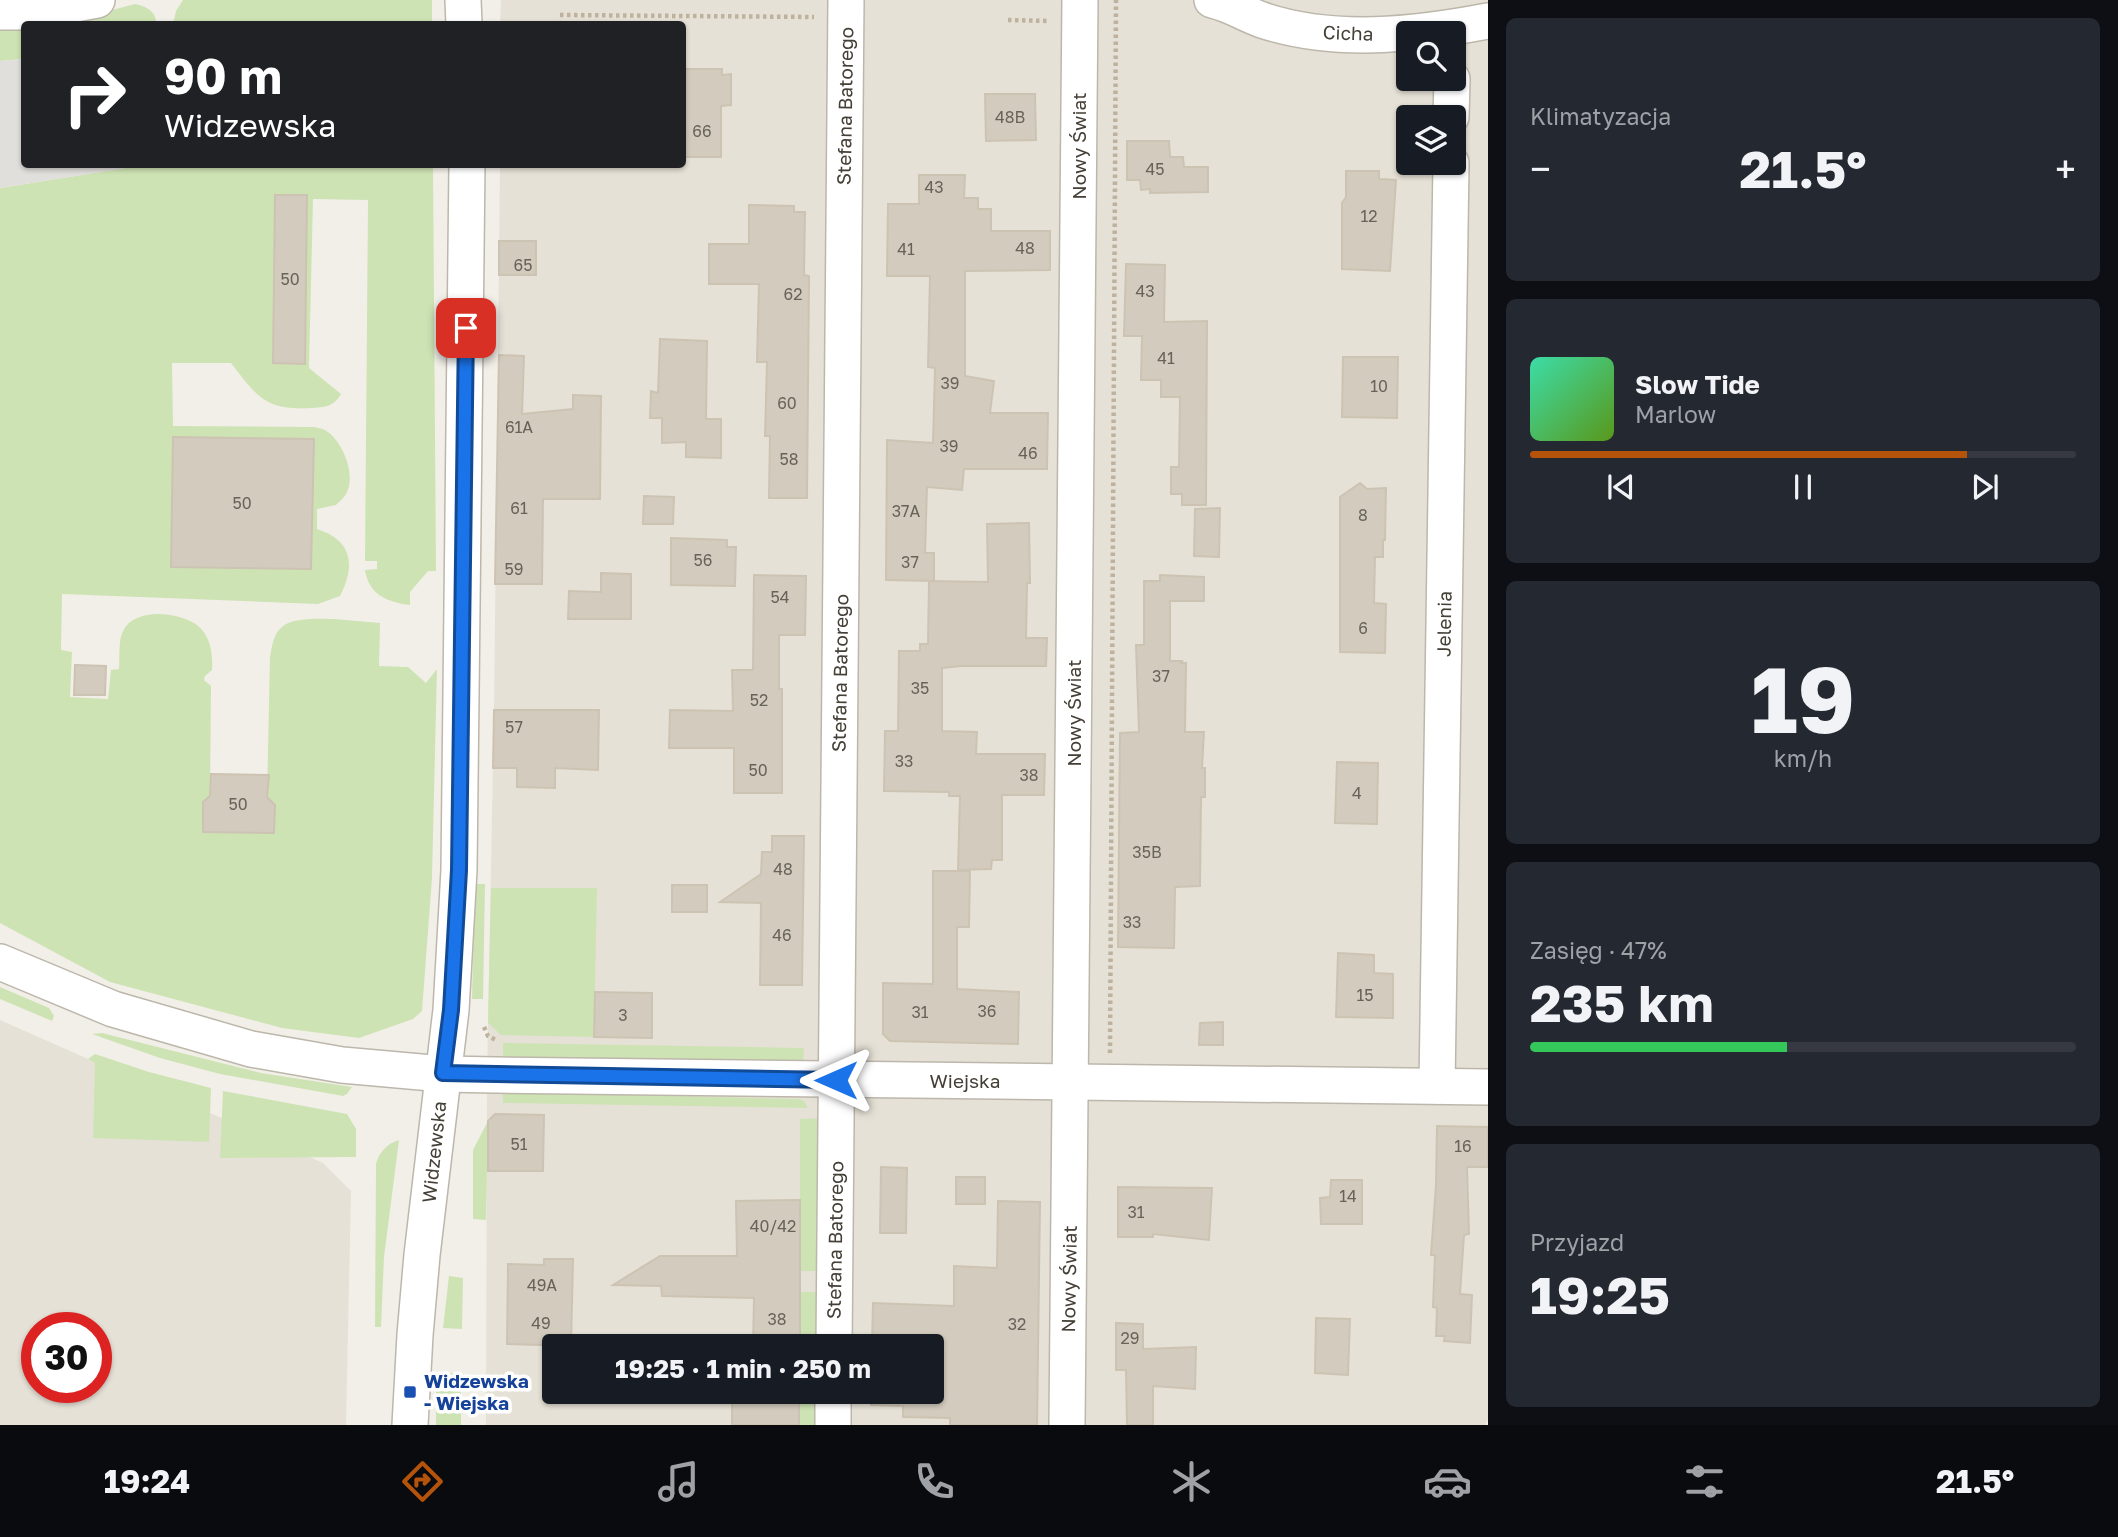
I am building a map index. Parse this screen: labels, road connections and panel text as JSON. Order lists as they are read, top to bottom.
{
  "streets": {
    "street": [
      "Cicha",
      "Stefana Batorego",
      "Nowy Świat",
      "Jelenia",
      "Wiejska",
      "Widzewska"
    ]
  },
  "crossings": [
    ["Stefana Batorego", "Wiejska"],
    ["Nowy Świat", "Wiejska"],
    ["Jelenia", "Wiejska"],
    ["Wiejska", "Widzewska"]
  ],
  "places": {
    "transit": ["Widzewska - Wiejska"]
  },
  "house_numbers": [
    "48B",
    "66",
    "45",
    "43",
    "12",
    "48",
    "41",
    "65",
    "50",
    "43",
    "62",
    "41",
    "39",
    "10",
    "60",
    "61A",
    "39",
    "46",
    "58",
    "50",
    "61",
    "37A",
    "8",
    "56",
    "37",
    "59",
    "54",
    "6",
    "37",
    "35",
    "52",
    "57",
    "33",
    "50",
    "38",
    "4",
    "50",
    "35B",
    "48",
    "33",
    "46",
    "15",
    "36",
    "31",
    "3",
    "51",
    "16",
    "14",
    "31",
    "40/42",
    "49A",
    "38",
    "49",
    "32",
    "29"
  ],
  "page": {
    "tile": [
      "Klimatyzacja",
      ["19", "km/h"],
      ["Zasięg · 47%", "235 km"],
      ["Przyjazd", "19:25"]
    ],
    "turn": ["90 m", "Widzewska"],
    "heat": ["−", "21.5°", "+"],
    "song": ["Slow Tide", "Marlow"],
    "limit": "30",
    "trip": "19:25 · 1 min · 250 m",
    "tabs": ["19:24", "21.5°"]
  }
}
